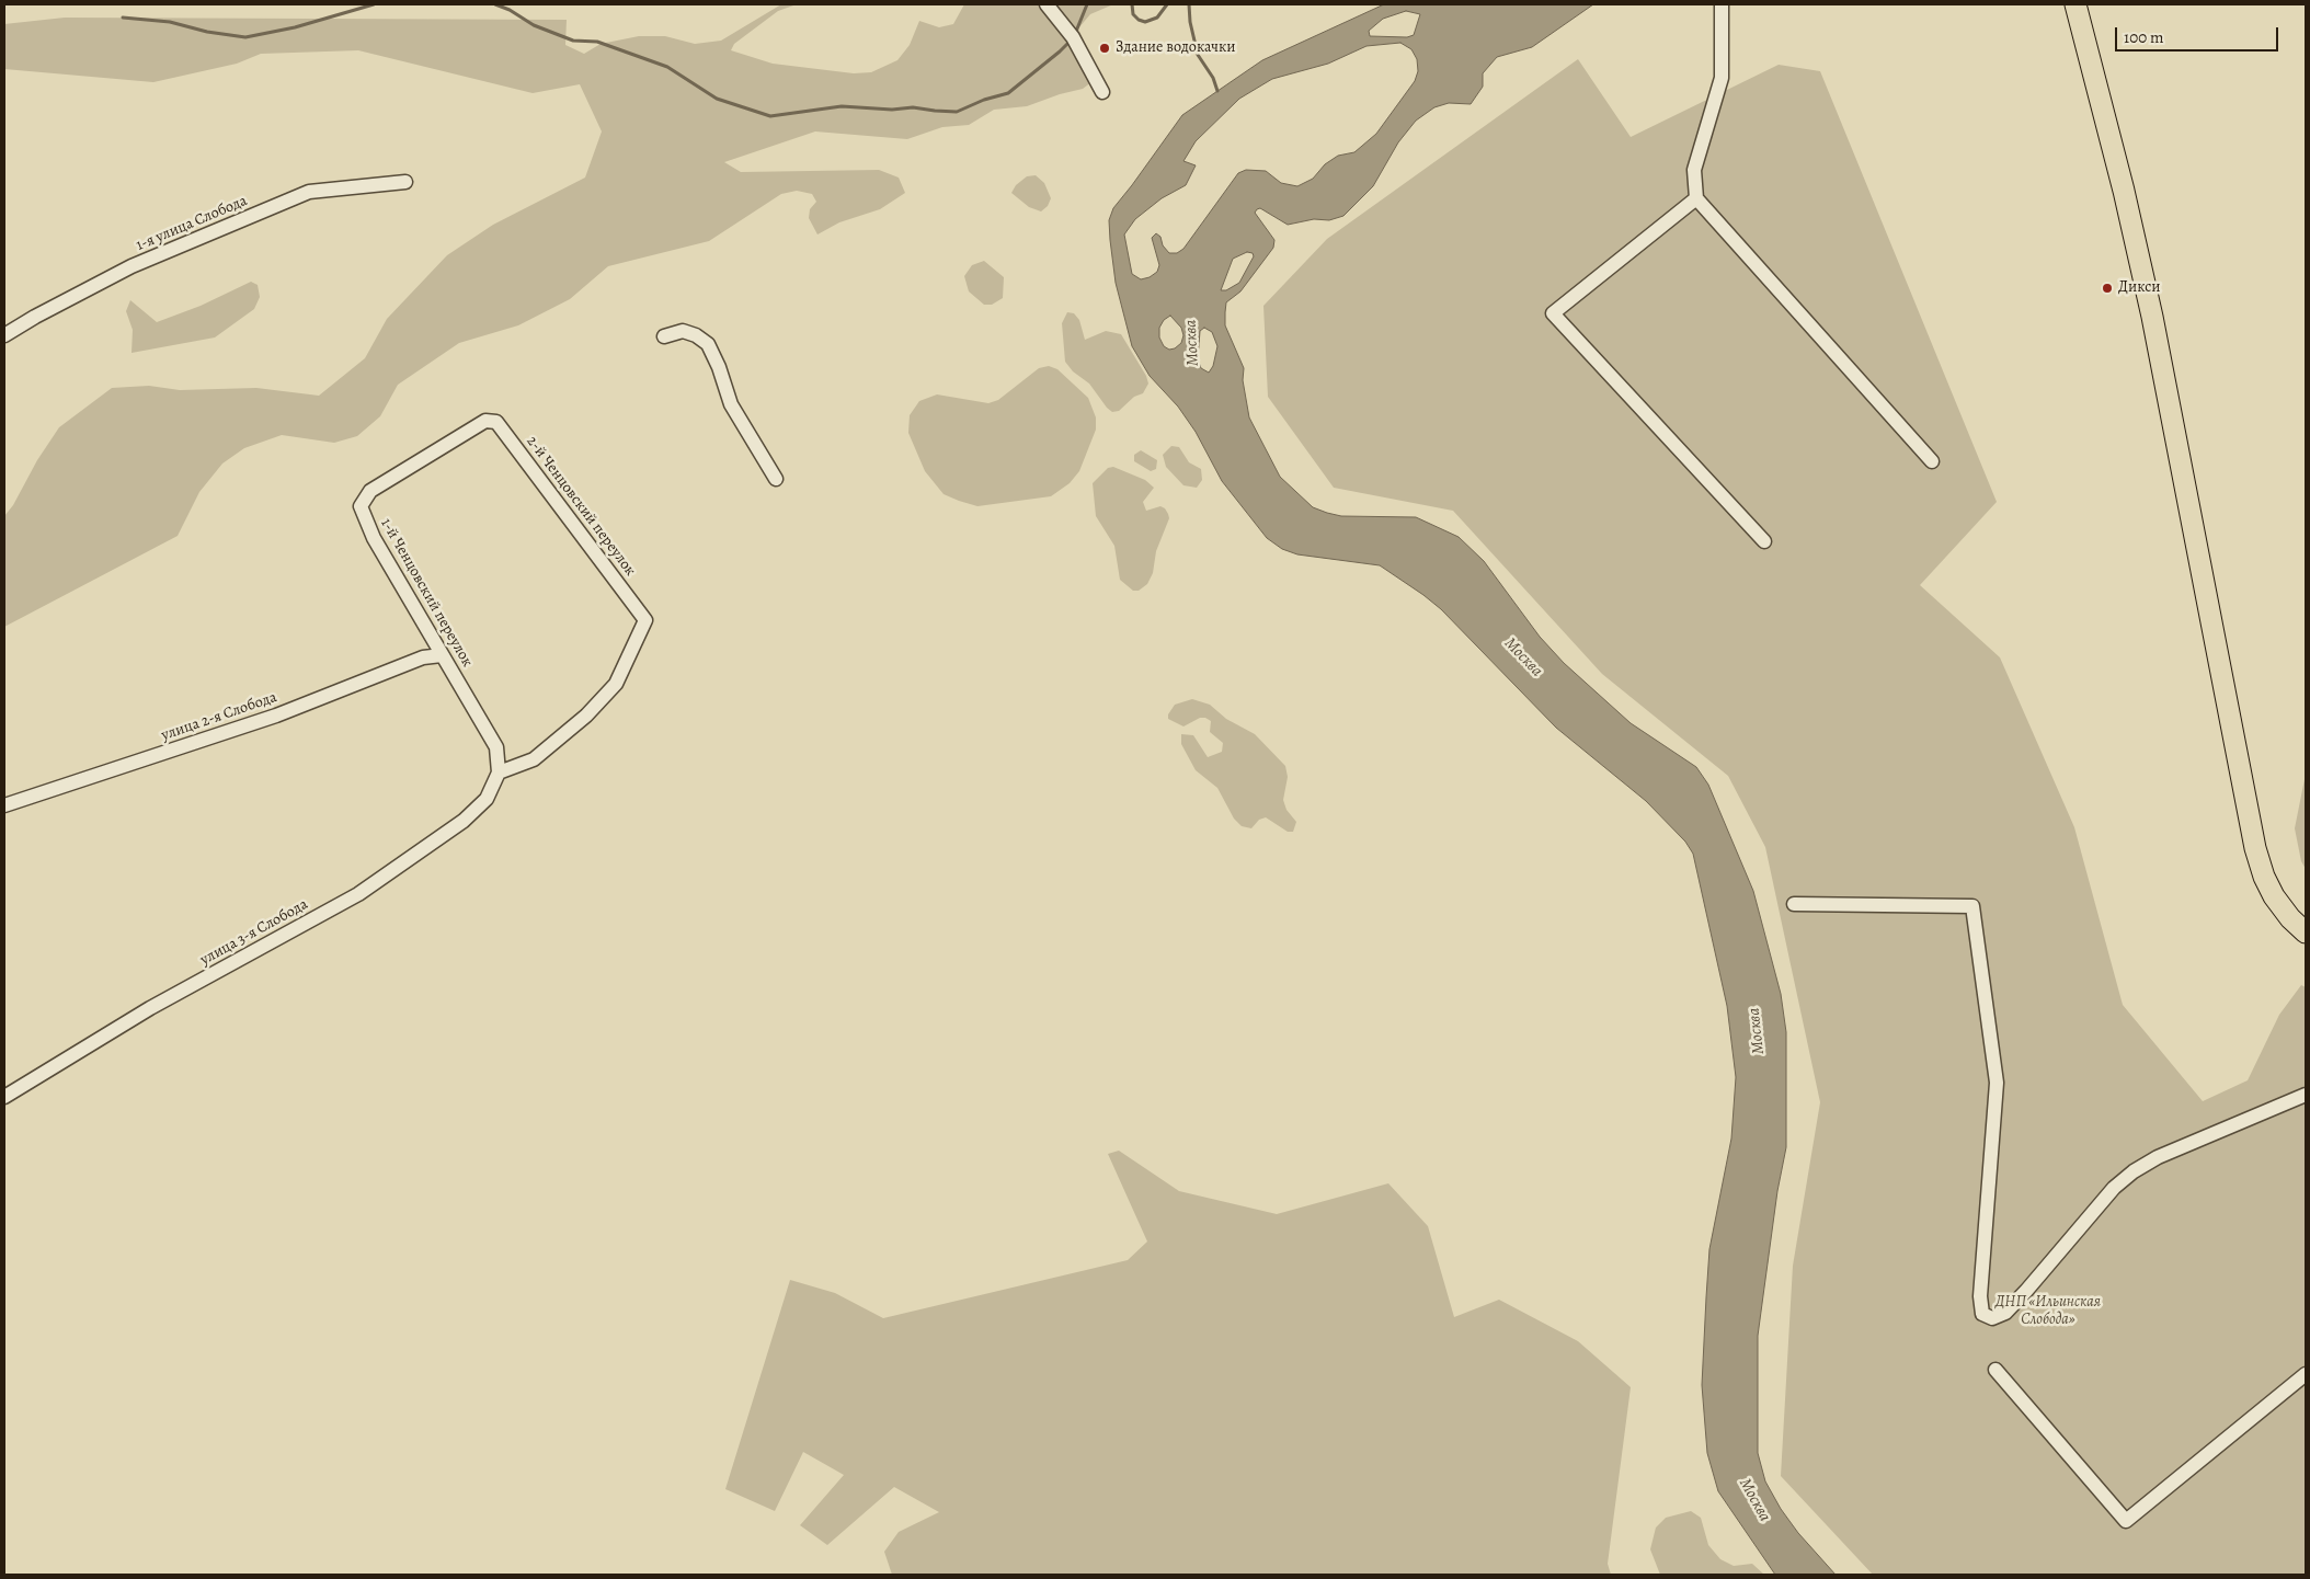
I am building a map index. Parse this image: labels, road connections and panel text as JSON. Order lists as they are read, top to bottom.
{
  "streets": {
    "street": [
      "1-я улица Слобода",
      "2-й Ченцовский переулок",
      "1-й Ченцовский переулок",
      "улица 2-я Слобода",
      "улица 3-я Слобода"
    ]
  },
  "crossings": [
    ["2-й Ченцовский переулок", "1-й Ченцовский переулок"],
    ["2-й Ченцовский переулок", "улица 3-я Слобода"],
    ["1-й Ченцовский переулок", "улица 2-я Слобода"],
    ["1-й Ченцовский переулок", "улица 3-я Слобода"]
  ],
  "water": ["Москва"],
  "parks": ["ДНП «Ильинская Слобода»"],
  "places": ["Здание водокачки", "Дикси"],
  "scale_bar": "100 m"
}
